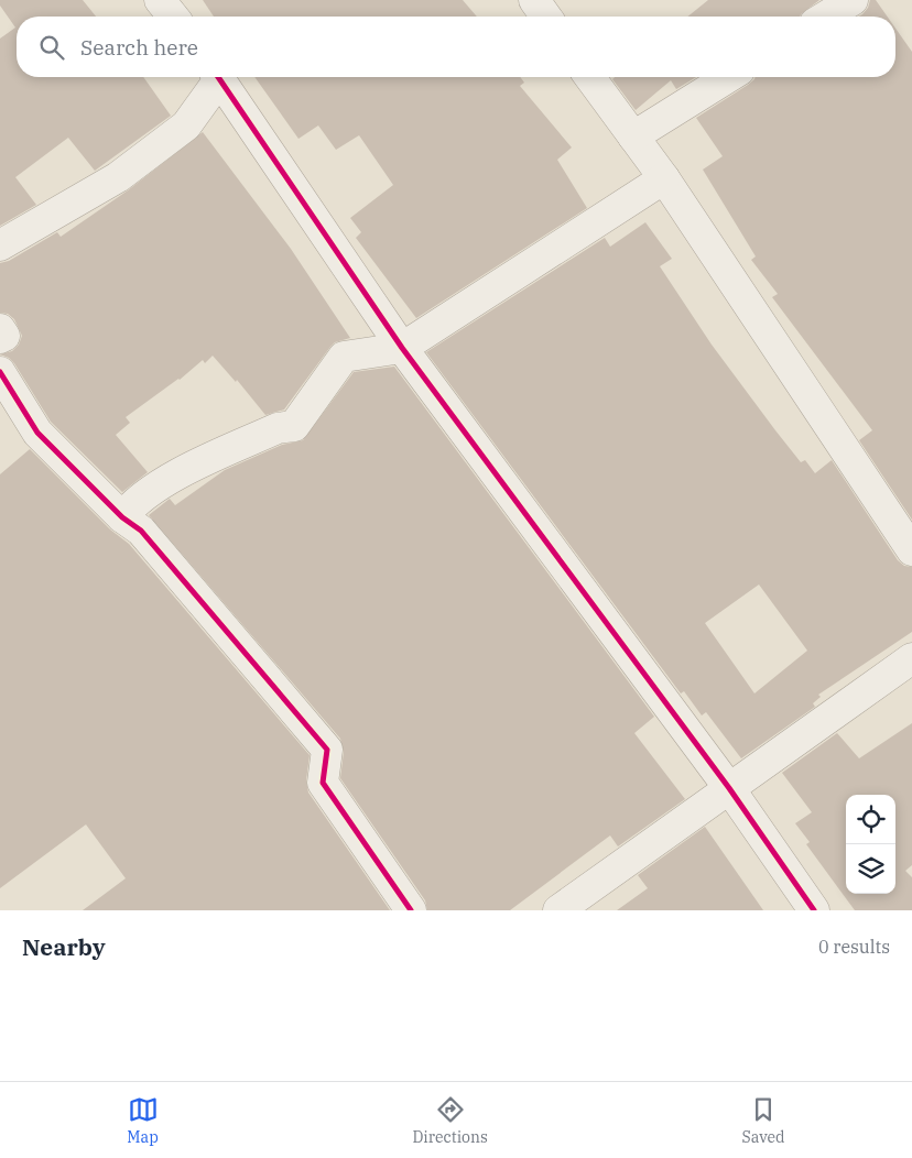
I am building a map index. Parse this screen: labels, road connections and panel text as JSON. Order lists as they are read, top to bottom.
{
  "page": {
    "search": "Search here",
    "heading": ["Nearby", "0 results"],
    "nav": ["Map", "Directions", "Saved"]
  }
}
